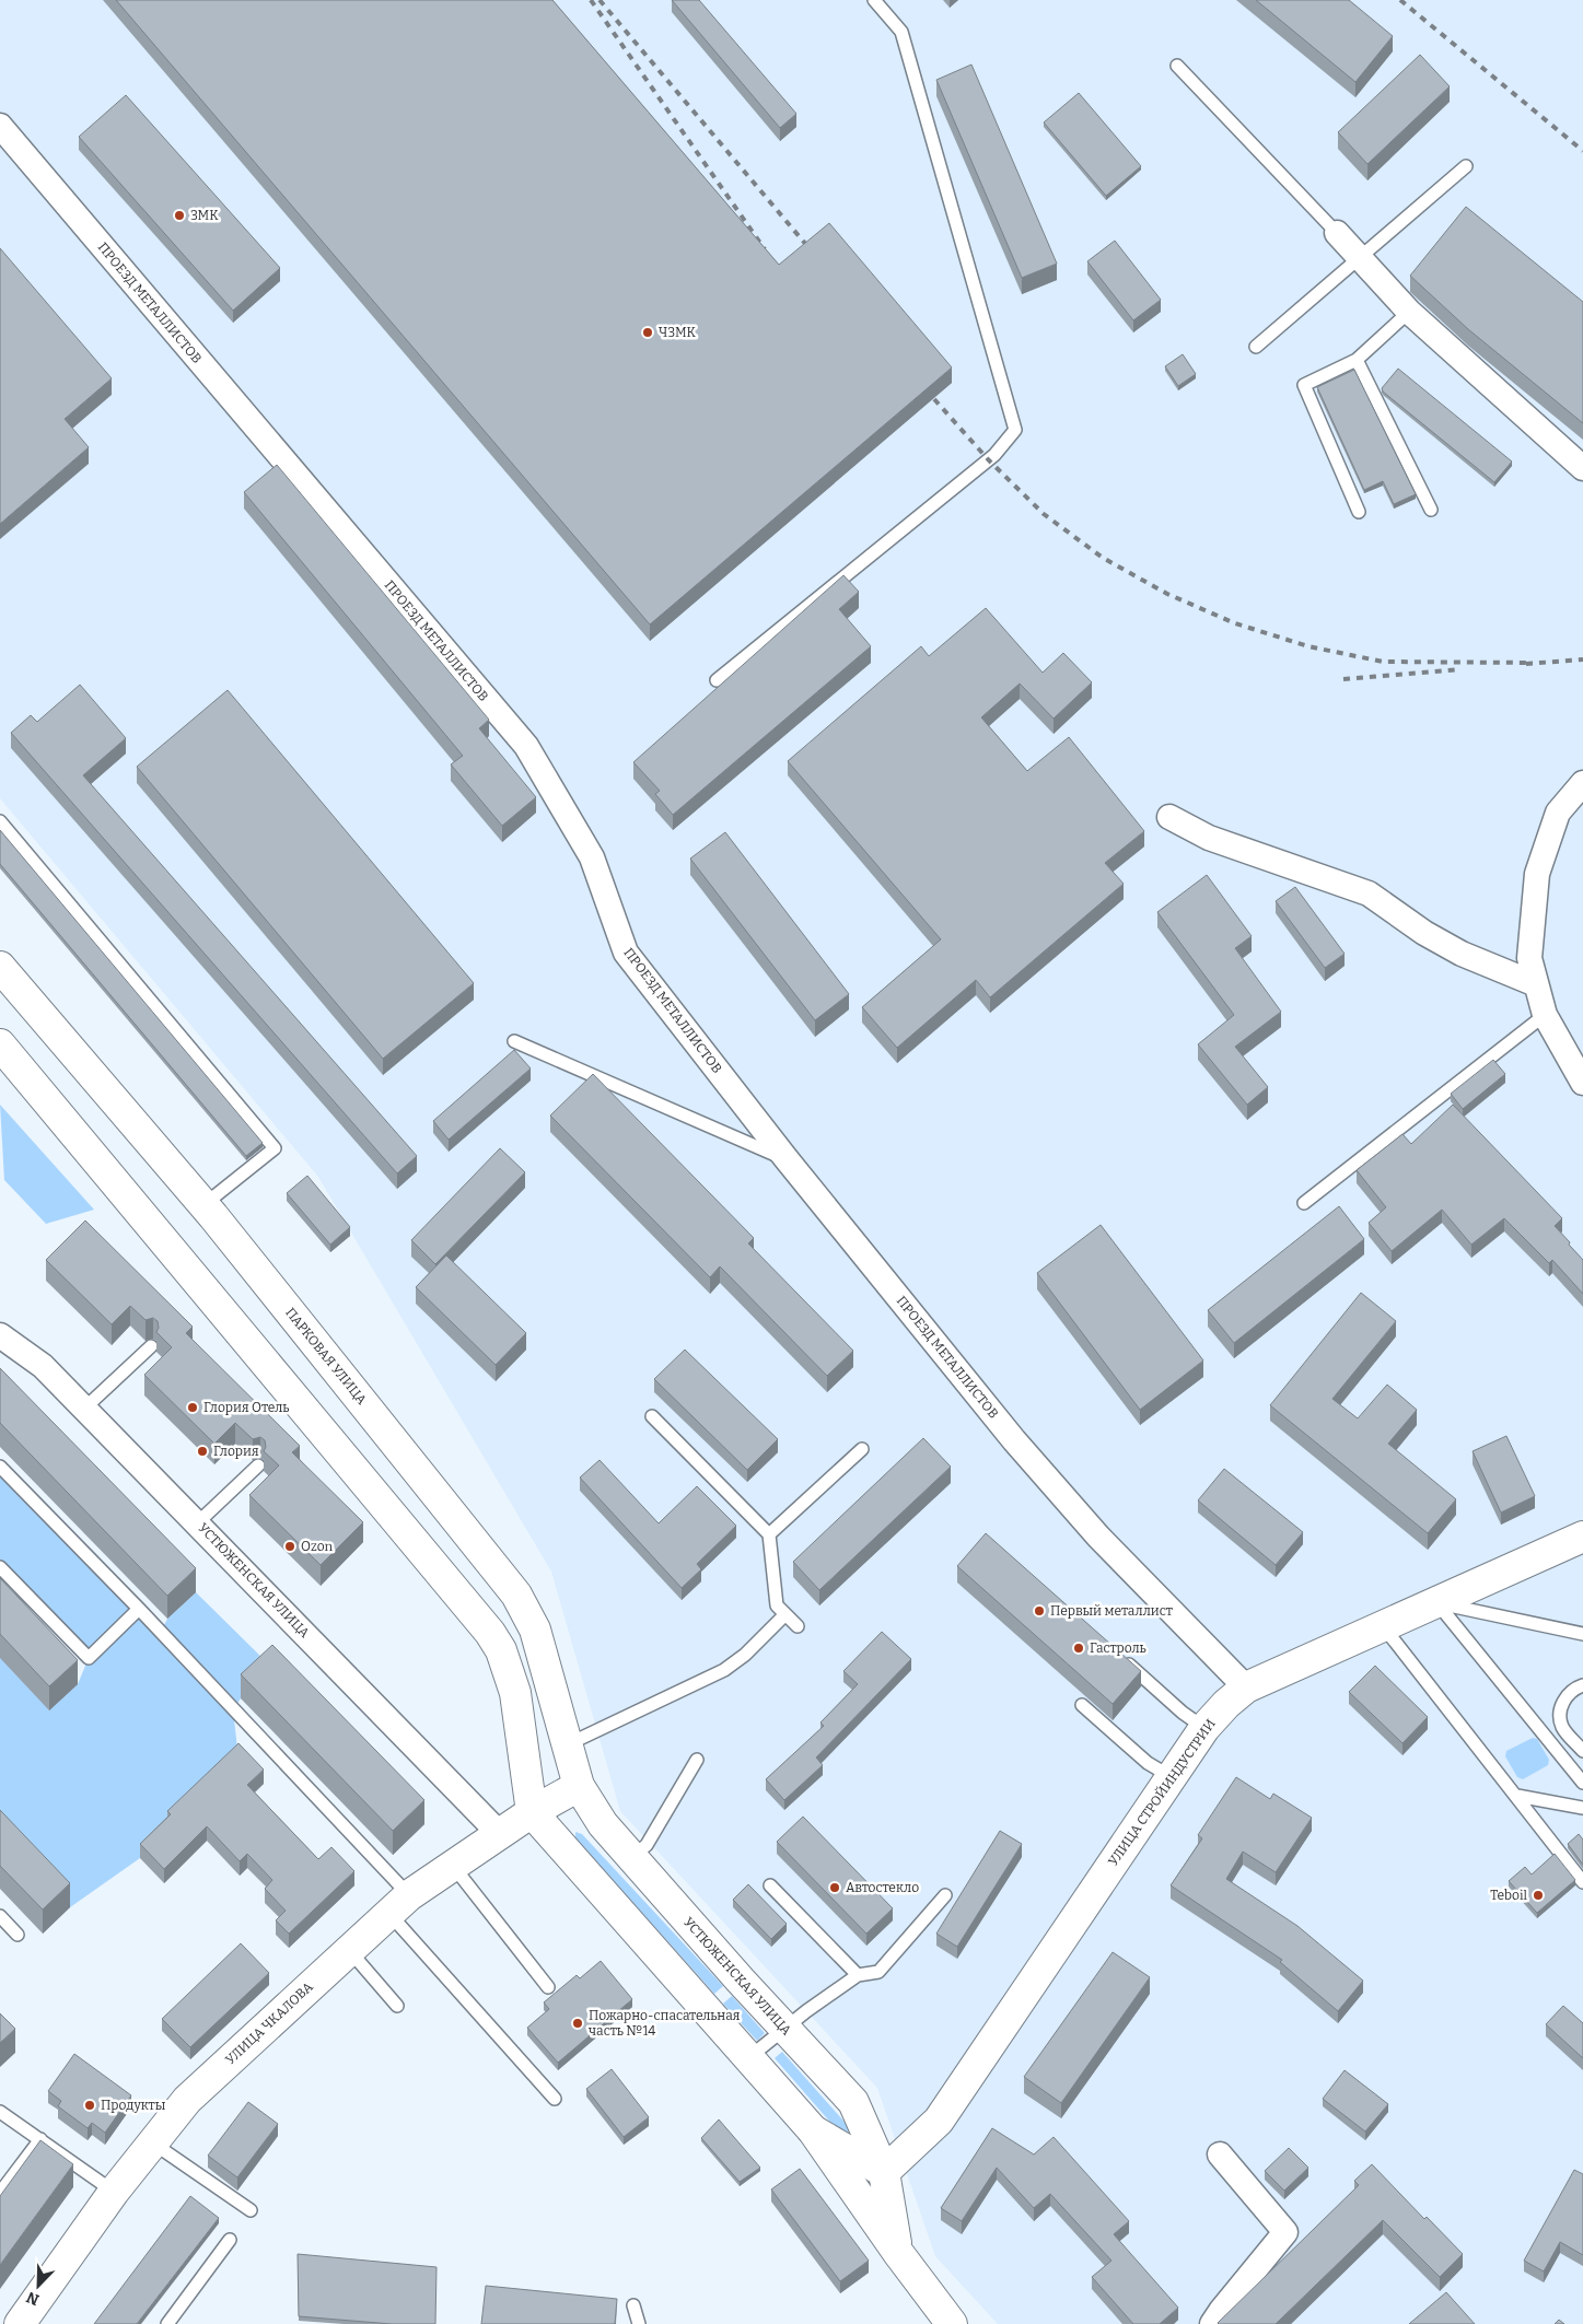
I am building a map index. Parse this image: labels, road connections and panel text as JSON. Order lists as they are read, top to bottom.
{
  "streets": {
    "main road": [
      "ПАРКОВАЯ УЛИЦА",
      "УСТЮЖЕНСКАЯ УЛИЦА",
      "УЛИЦА СТРОЙИНДУСТРИИ",
      "УЛИЦА ЧКАЛОВА"
    ],
    "street": ["ПРОЕЗД МЕТАЛЛИСТОВ"]
  },
  "crossings": [
    ["ПРОЕЗД МЕТАЛЛИСТОВ", "УЛИЦА СТРОЙИНДУСТРИИ"],
    ["ПАРКОВАЯ УЛИЦА", "УСТЮЖЕНСКАЯ УЛИЦА"],
    ["ПАРКОВАЯ УЛИЦА", "УЛИЦА ЧКАЛОВА"],
    ["УСТЮЖЕНСКАЯ УЛИЦА", "УЛИЦА СТРОЙИНДУСТРИИ"],
    ["УСТЮЖЕНСКАЯ УЛИЦА", "УЛИЦА ЧКАЛОВА"]
  ],
  "places": [
    "ЗМК",
    "ЧЗМК",
    "Глория Отель",
    "Глория",
    "Ozon",
    "Первый металлист",
    "Гастроль",
    "Автостекло",
    "Teboil",
    "Пожарно-спасательная часть №14",
    "Продукты"
  ],
  "north": "bottom left"
}
